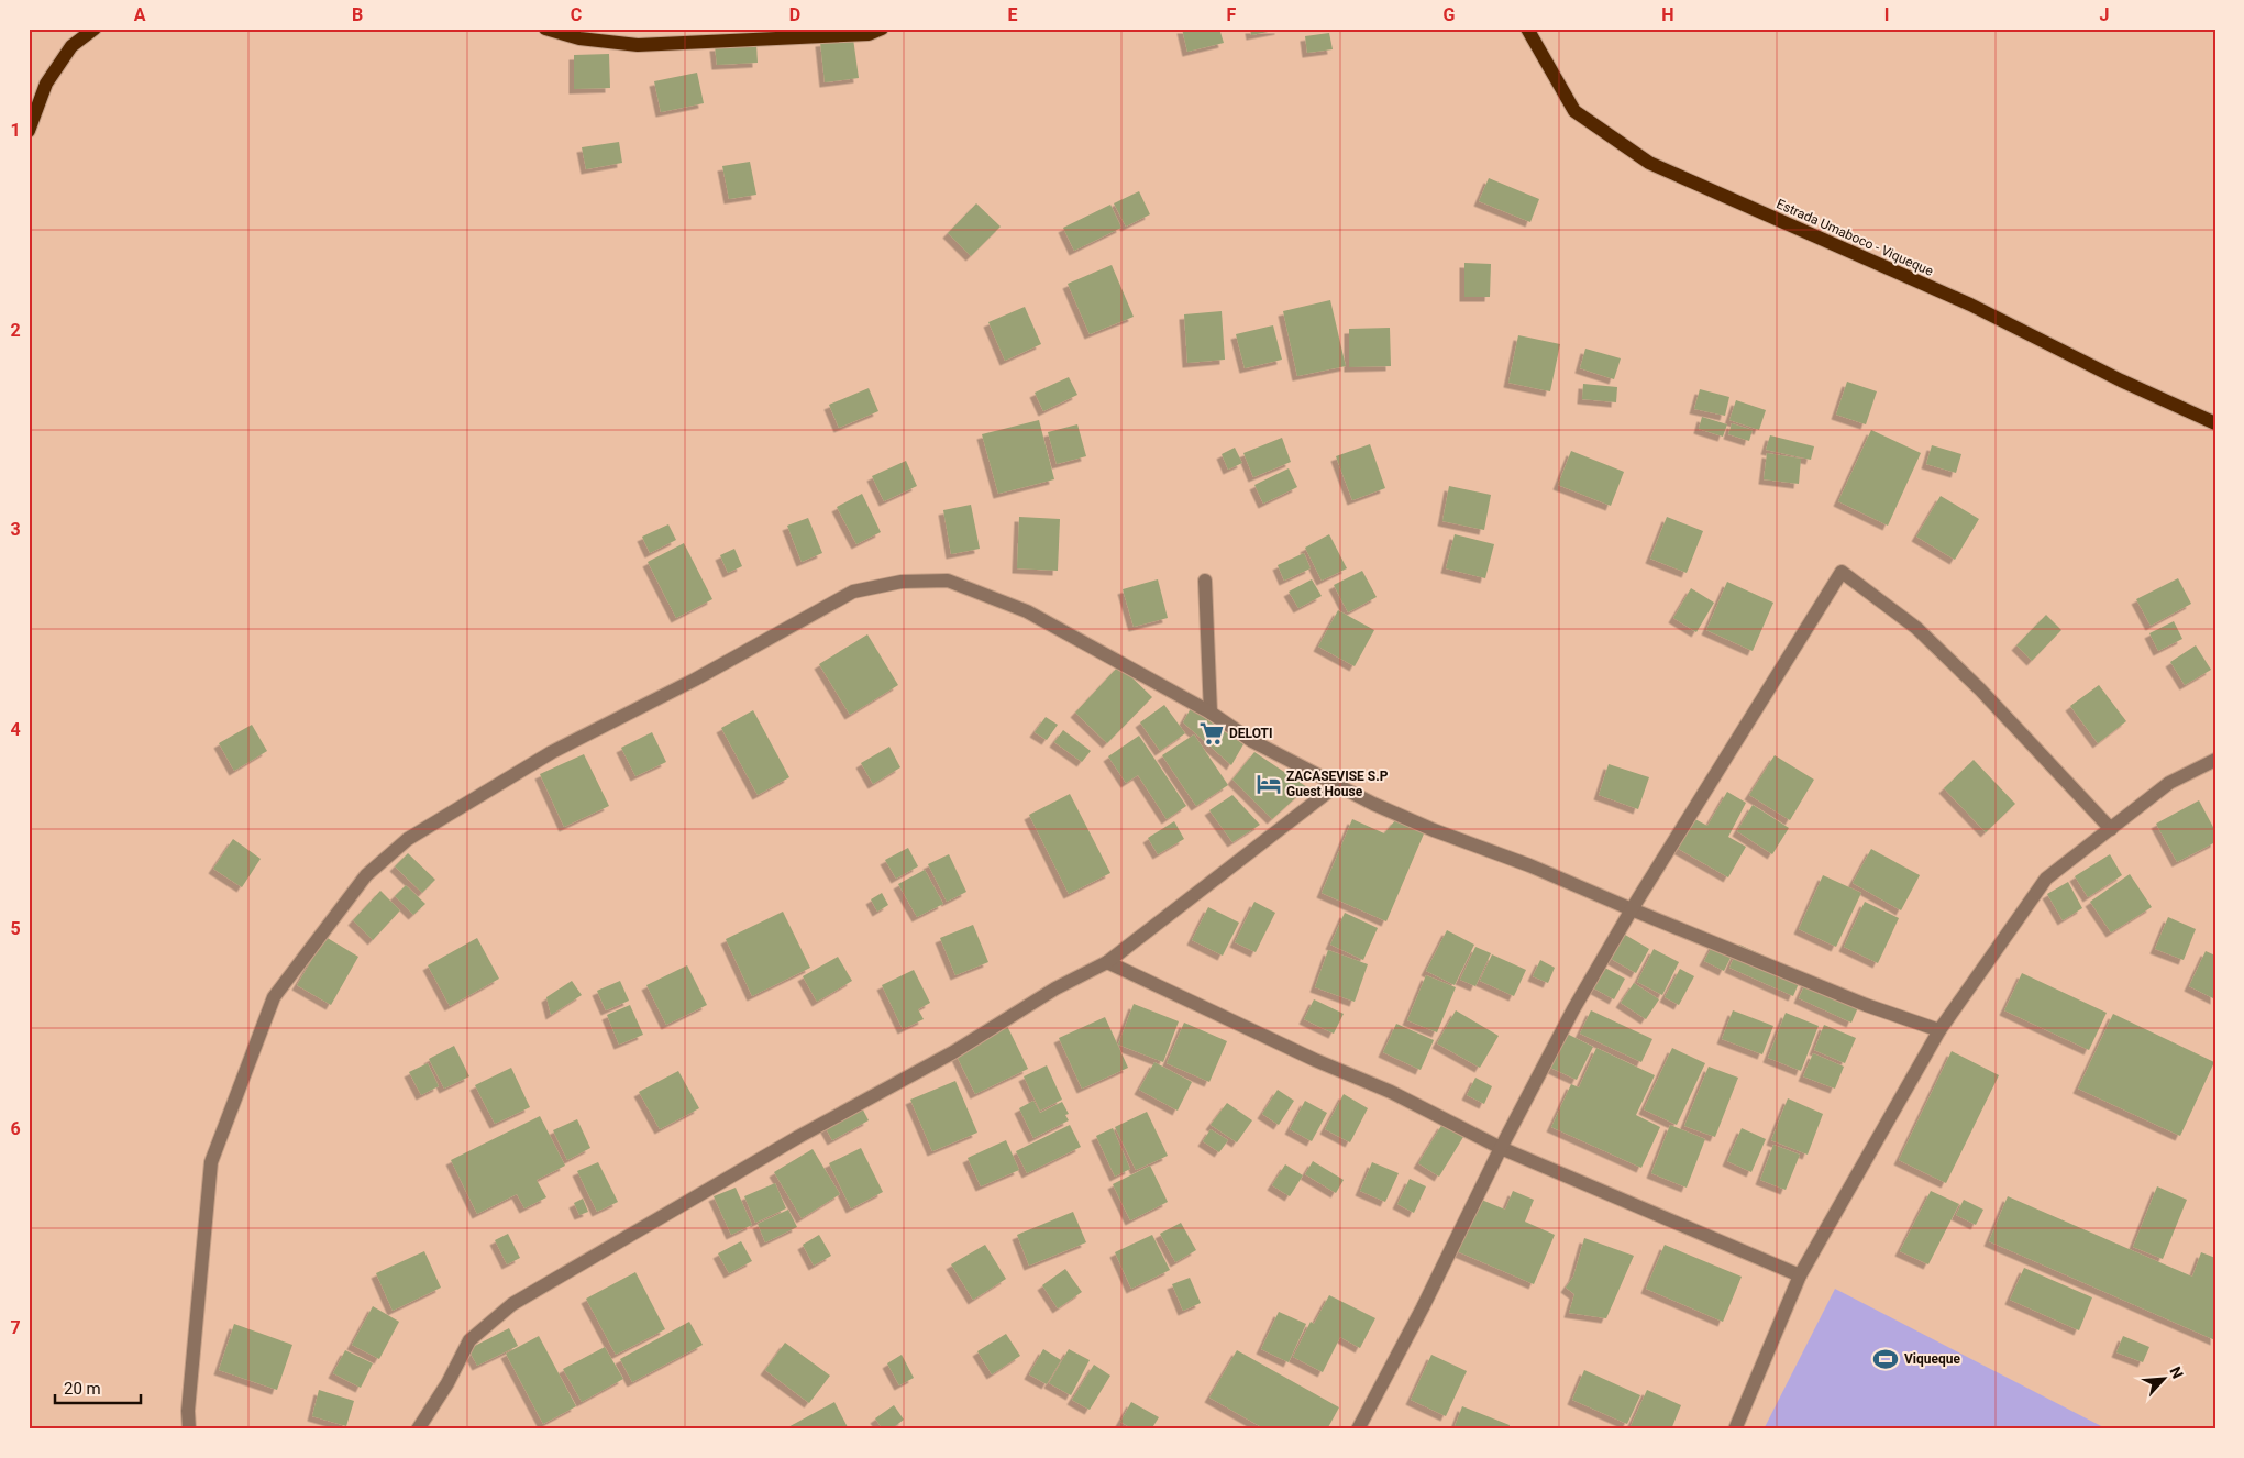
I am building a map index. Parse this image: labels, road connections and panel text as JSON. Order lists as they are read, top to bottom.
{
  "streets": {
    "main road": ["Estrada Umaboco - Viqueque"]
  },
  "places": {
    "supermarket": ["DELOTI"],
    "hotel": ["ZACASEVISE S.P Guest House"],
    "sports": ["Viqueque"]
  },
  "scale_bar": "20 m",
  "north": "top right",
  "grid": {
    "columns": [
      "A",
      "B",
      "C",
      "D",
      "E",
      "F",
      "G",
      "H",
      "I",
      "J"
    ],
    "rows": [
      "1",
      "2",
      "3",
      "4",
      "5",
      "6",
      "7"
    ]
  }
}
